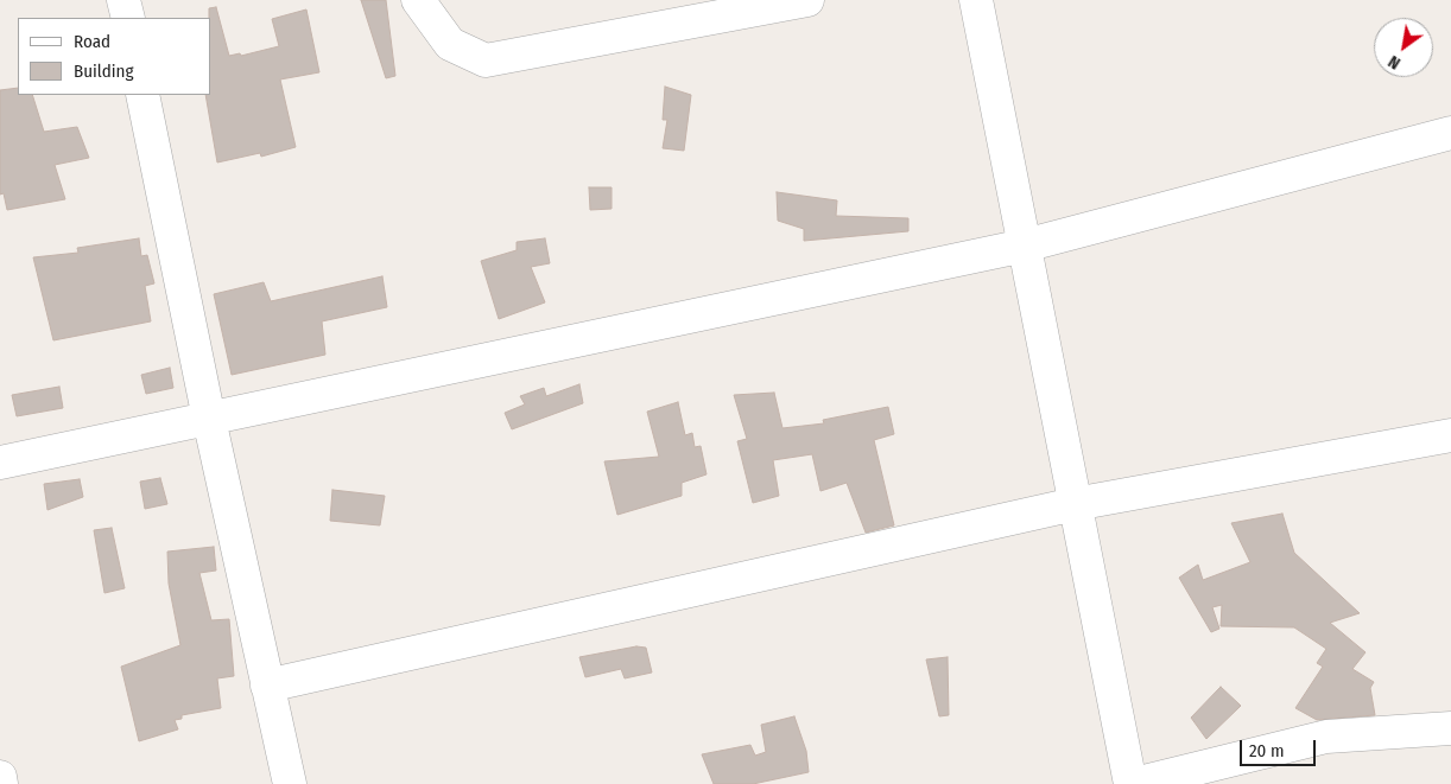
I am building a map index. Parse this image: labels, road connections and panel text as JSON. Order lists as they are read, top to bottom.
{
  "legend": ["Road", "Building"],
  "scale_bar": "20 m",
  "north": "bottom left"
}
